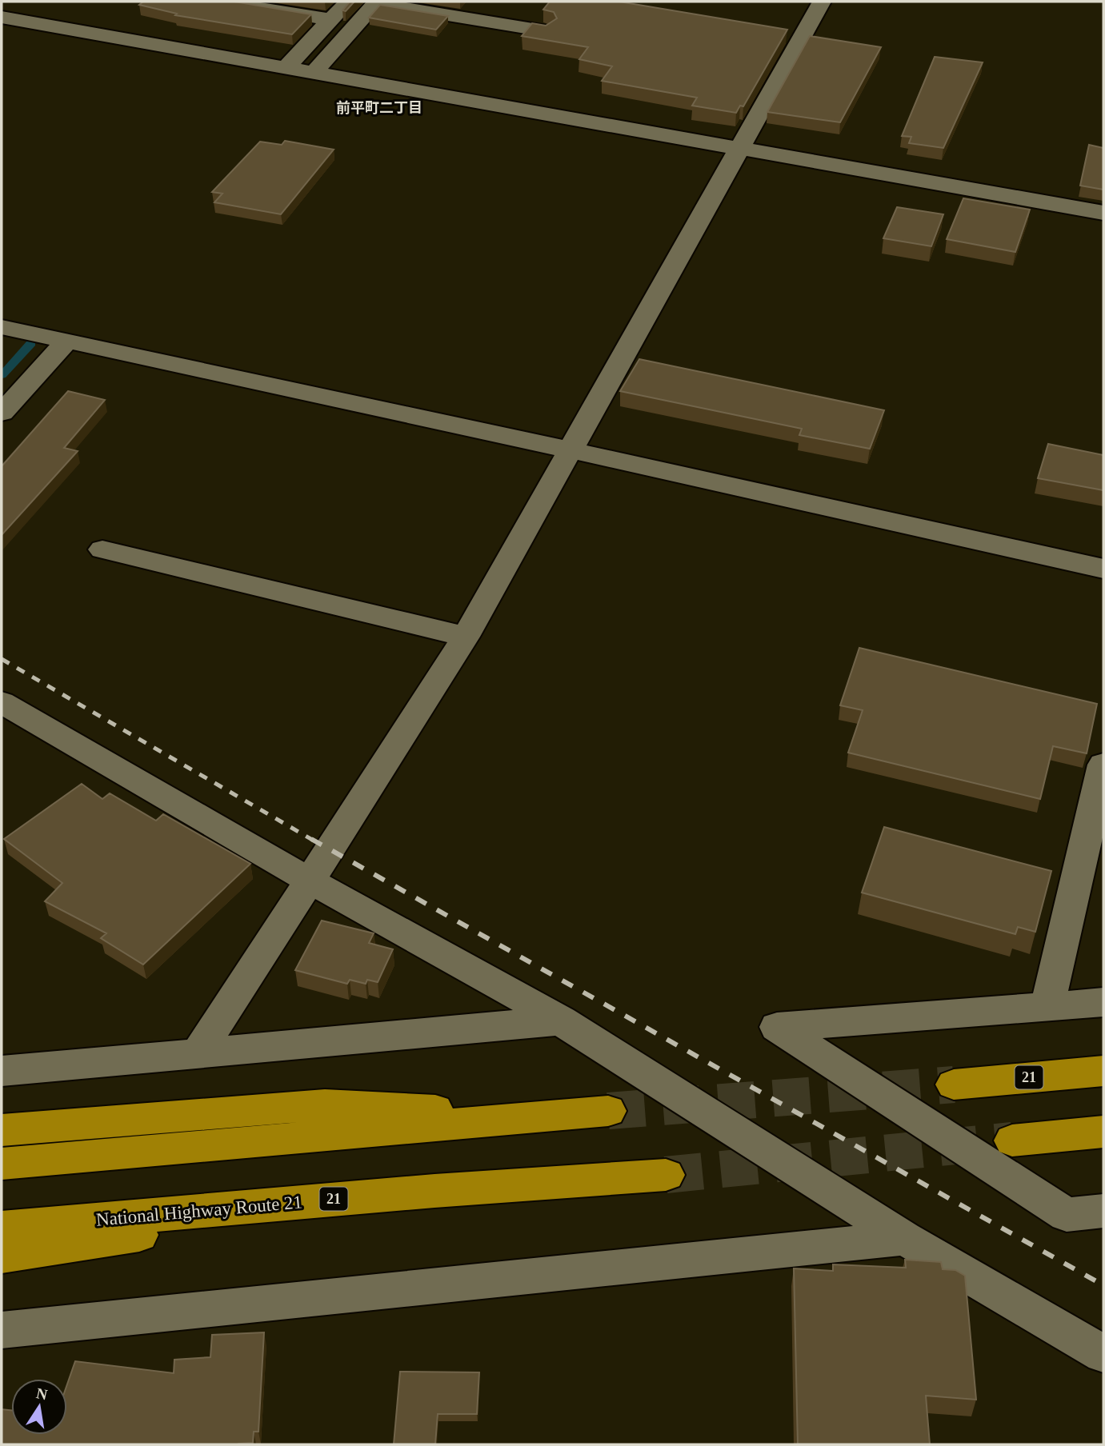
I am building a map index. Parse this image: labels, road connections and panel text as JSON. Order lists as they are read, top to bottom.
{
  "streets": {
    "highway": ["21", "National Highway Route 21"]
  },
  "districts": ["前平町二丁目"],
  "north": "top"
}
